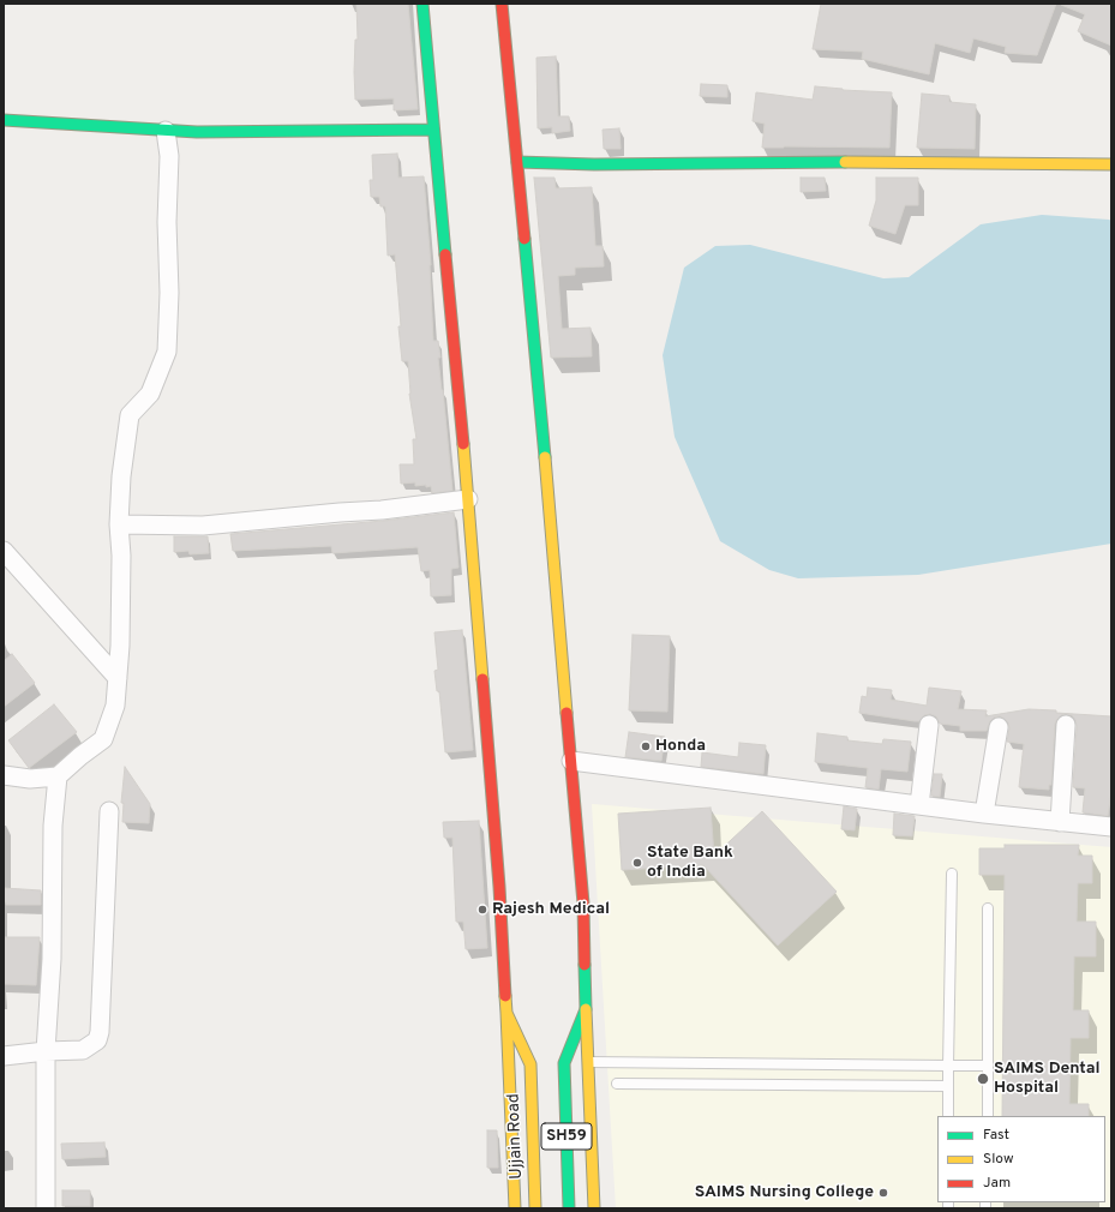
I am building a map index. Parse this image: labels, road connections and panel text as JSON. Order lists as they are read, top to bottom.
{
  "streets": {
    "main road": ["Ujjain Road", "SH59"]
  },
  "places": [
    "Honda",
    "State Bank of India",
    "Rajesh Medical",
    "SAIMS Dental Hospital",
    "SAIMS Nursing College"
  ],
  "legend": ["Fast", "Slow", "Jam"]
}
